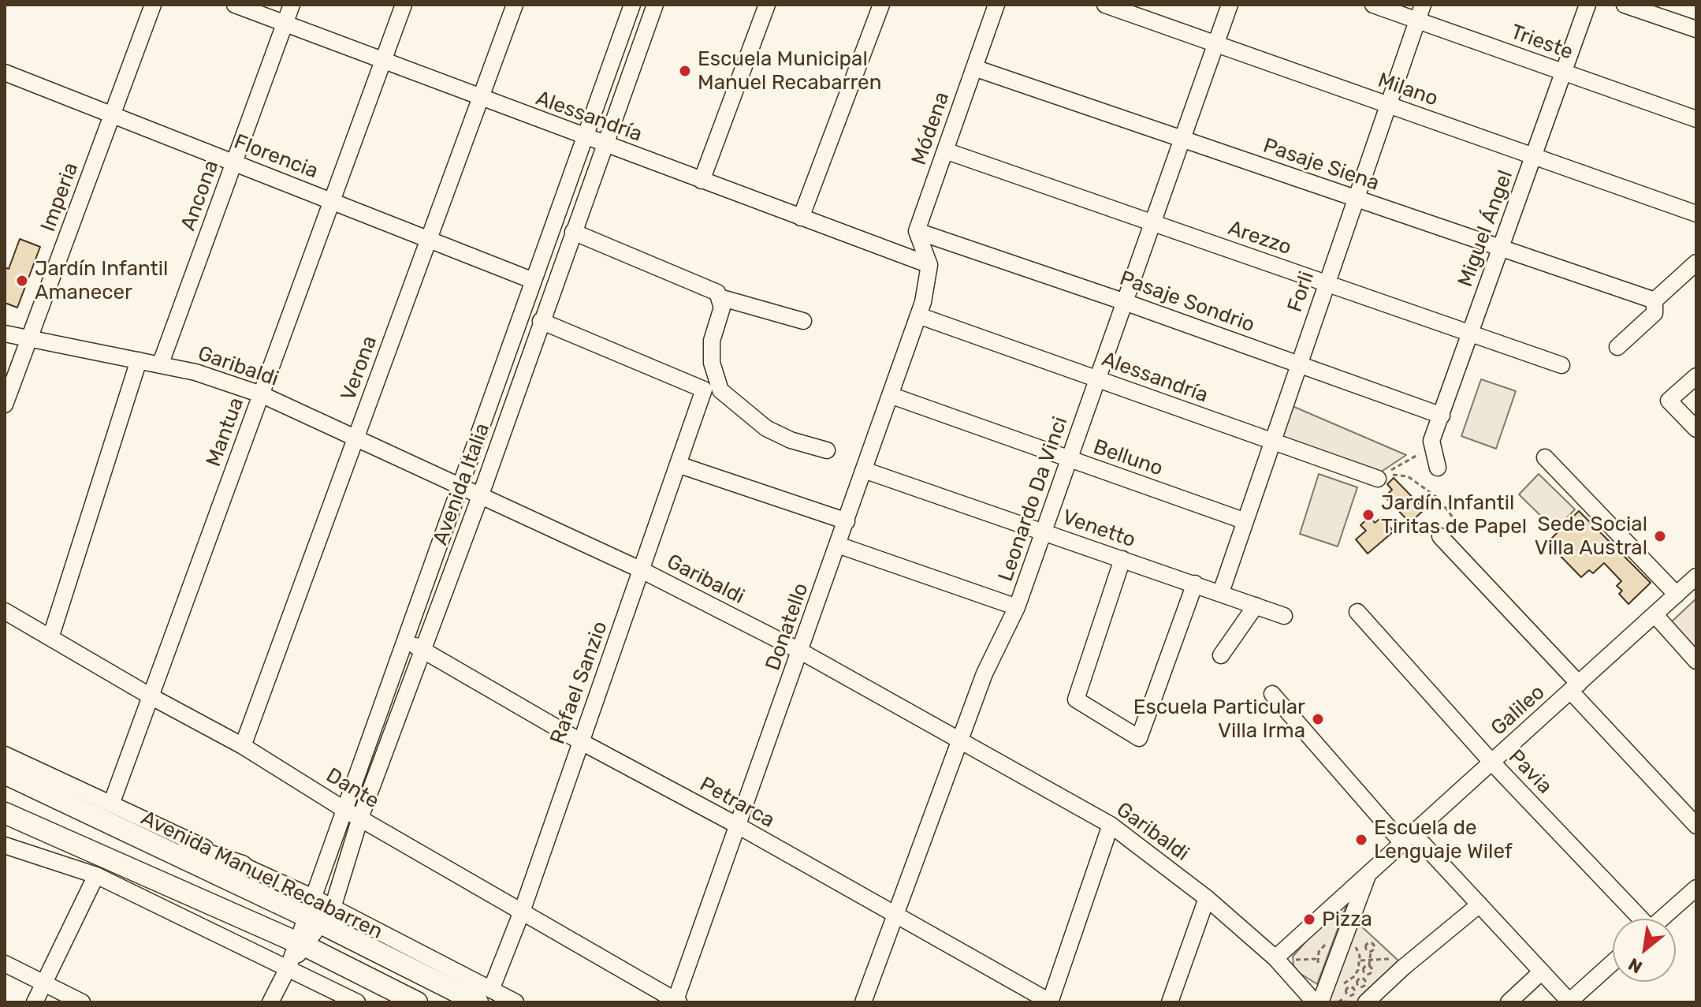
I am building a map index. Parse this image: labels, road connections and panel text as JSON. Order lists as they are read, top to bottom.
{
  "streets": {
    "main road": ["Avenida Manuel Recabarren"],
    "street": [
      "Trieste",
      "Milano",
      "Alessandría",
      "Módena",
      "Florencia",
      "Pasaje Siena",
      "Ancona",
      "Imperia",
      "Miguel Ángel",
      "Arezzo",
      "Forli",
      "Pasaje Sondrio",
      "Garibaldi",
      "Verona",
      "Mantua",
      "Belluno",
      "Avenida Italia",
      "Leonardo Da Vinci",
      "Venetto",
      "Donatello",
      "Rafael Sanzio",
      "Galileo",
      "Pavia",
      "Dante",
      "Petrarca"
    ]
  },
  "crossings": [
    ["Trieste", "Miguel Ángel"],
    ["Trieste", "Forli"],
    ["Milano", "Miguel Ángel"],
    ["Milano", "Forli"],
    ["Milano", "Leonardo Da Vinci"],
    ["Alessandría", "Ancona"],
    ["Alessandría", "Forli"],
    ["Alessandría", "Verona"],
    ["Alessandría", "Mantua"],
    ["Alessandría", "Avenida Italia"],
    ["Alessandría", "Leonardo Da Vinci"],
    ["Alessandría", "Donatello"],
    ["Módena", "Pasaje Siena"],
    ["Módena", "Arezzo"],
    ["Módena", "Pasaje Sondrio"],
    ["Florencia", "Ancona"],
    ["Florencia", "Imperia"],
    ["Florencia", "Verona"],
    ["Florencia", "Mantua"],
    ["Florencia", "Avenida Italia"],
    ["Pasaje Siena", "Miguel Ángel"],
    ["Pasaje Siena", "Forli"],
    ["Pasaje Siena", "Leonardo Da Vinci"],
    ["Ancona", "Garibaldi"],
    ["Imperia", "Garibaldi"],
    ["Miguel Ángel", "Arezzo"],
    ["Miguel Ángel", "Pasaje Sondrio"],
    ["Arezzo", "Forli"],
    ["Arezzo", "Leonardo Da Vinci"],
    ["Forli", "Pasaje Sondrio"],
    ["Forli", "Belluno"],
    ["Forli", "Venetto"],
    ["Pasaje Sondrio", "Leonardo Da Vinci"],
    ["Garibaldi", "Verona"],
    ["Garibaldi", "Mantua"],
    ["Garibaldi", "Avenida Italia"],
    ["Garibaldi", "Leonardo Da Vinci"],
    ["Garibaldi", "Donatello"],
    ["Garibaldi", "Rafael Sanzio"],
    ["Garibaldi", "Galileo"],
    ["Verona", "Dante"],
    ["Mantua", "Dante"],
    ["Mantua", "Avenida Manuel Recabarren"],
    ["Belluno", "Leonardo Da Vinci"],
    ["Belluno", "Donatello"],
    ["Avenida Italia", "Rafael Sanzio"],
    ["Avenida Italia", "Dante"],
    ["Avenida Italia", "Petrarca"],
    ["Avenida Italia", "Avenida Manuel Recabarren"],
    ["Leonardo Da Vinci", "Venetto"],
    ["Leonardo Da Vinci", "Petrarca"],
    ["Venetto", "Donatello"],
    ["Donatello", "Dante"],
    ["Donatello", "Petrarca"],
    ["Rafael Sanzio", "Dante"],
    ["Rafael Sanzio", "Petrarca"],
    ["Rafael Sanzio", "Avenida Manuel Recabarren"],
    ["Galileo", "Pavia"]
  ],
  "places": [
    "Escuela Municipal Manuel Recabarren",
    "Jardín Infantil Amanecer",
    "Jardín Infantil Tiritas de Papel",
    "Sede Social Villa Austral",
    "Escuela Particular Villa Irma",
    "Escuela de Lenguaje Wilef",
    "Pizza"
  ],
  "north": "bottom left"
}
